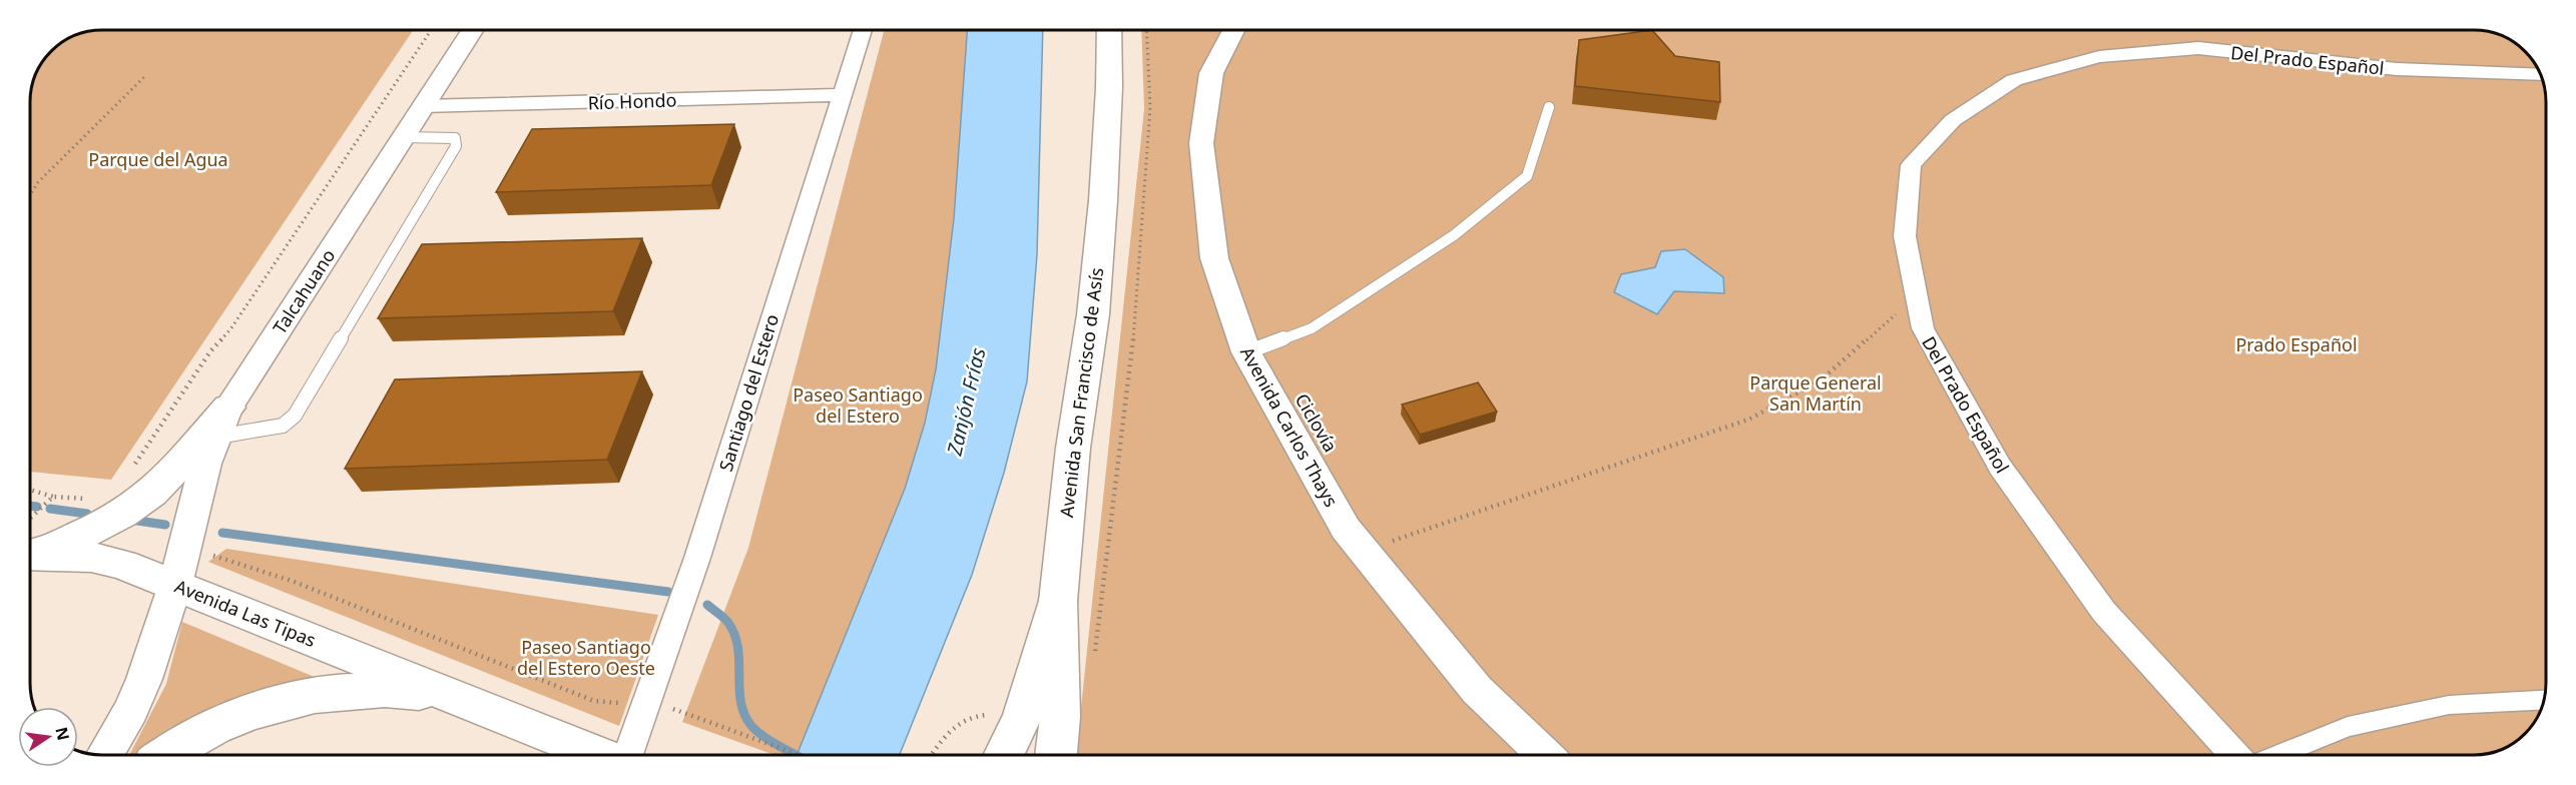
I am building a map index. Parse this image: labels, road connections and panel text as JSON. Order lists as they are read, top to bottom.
{
  "streets": {
    "main road": ["Avenida San Francisco de Asís", "Avenida Las Tipas"],
    "street": [
      "Del Prado Español",
      "Río Hondo",
      "Talcahuano",
      "Santiago del Estero",
      "Avenida Carlos Thays"
    ]
  },
  "crossings": [
    ["Río Hondo", "Talcahuano"],
    ["Río Hondo", "Santiago del Estero"],
    ["Talcahuano", "Avenida Las Tipas"]
  ],
  "water": ["Zanjón Frías"],
  "parks": [
    "Parque del Agua",
    "Prado Español",
    "Parque General San Martín",
    "Paseo Santiago del Estero",
    "Paseo Santiago del Estero Oeste"
  ],
  "north": "right"
}
